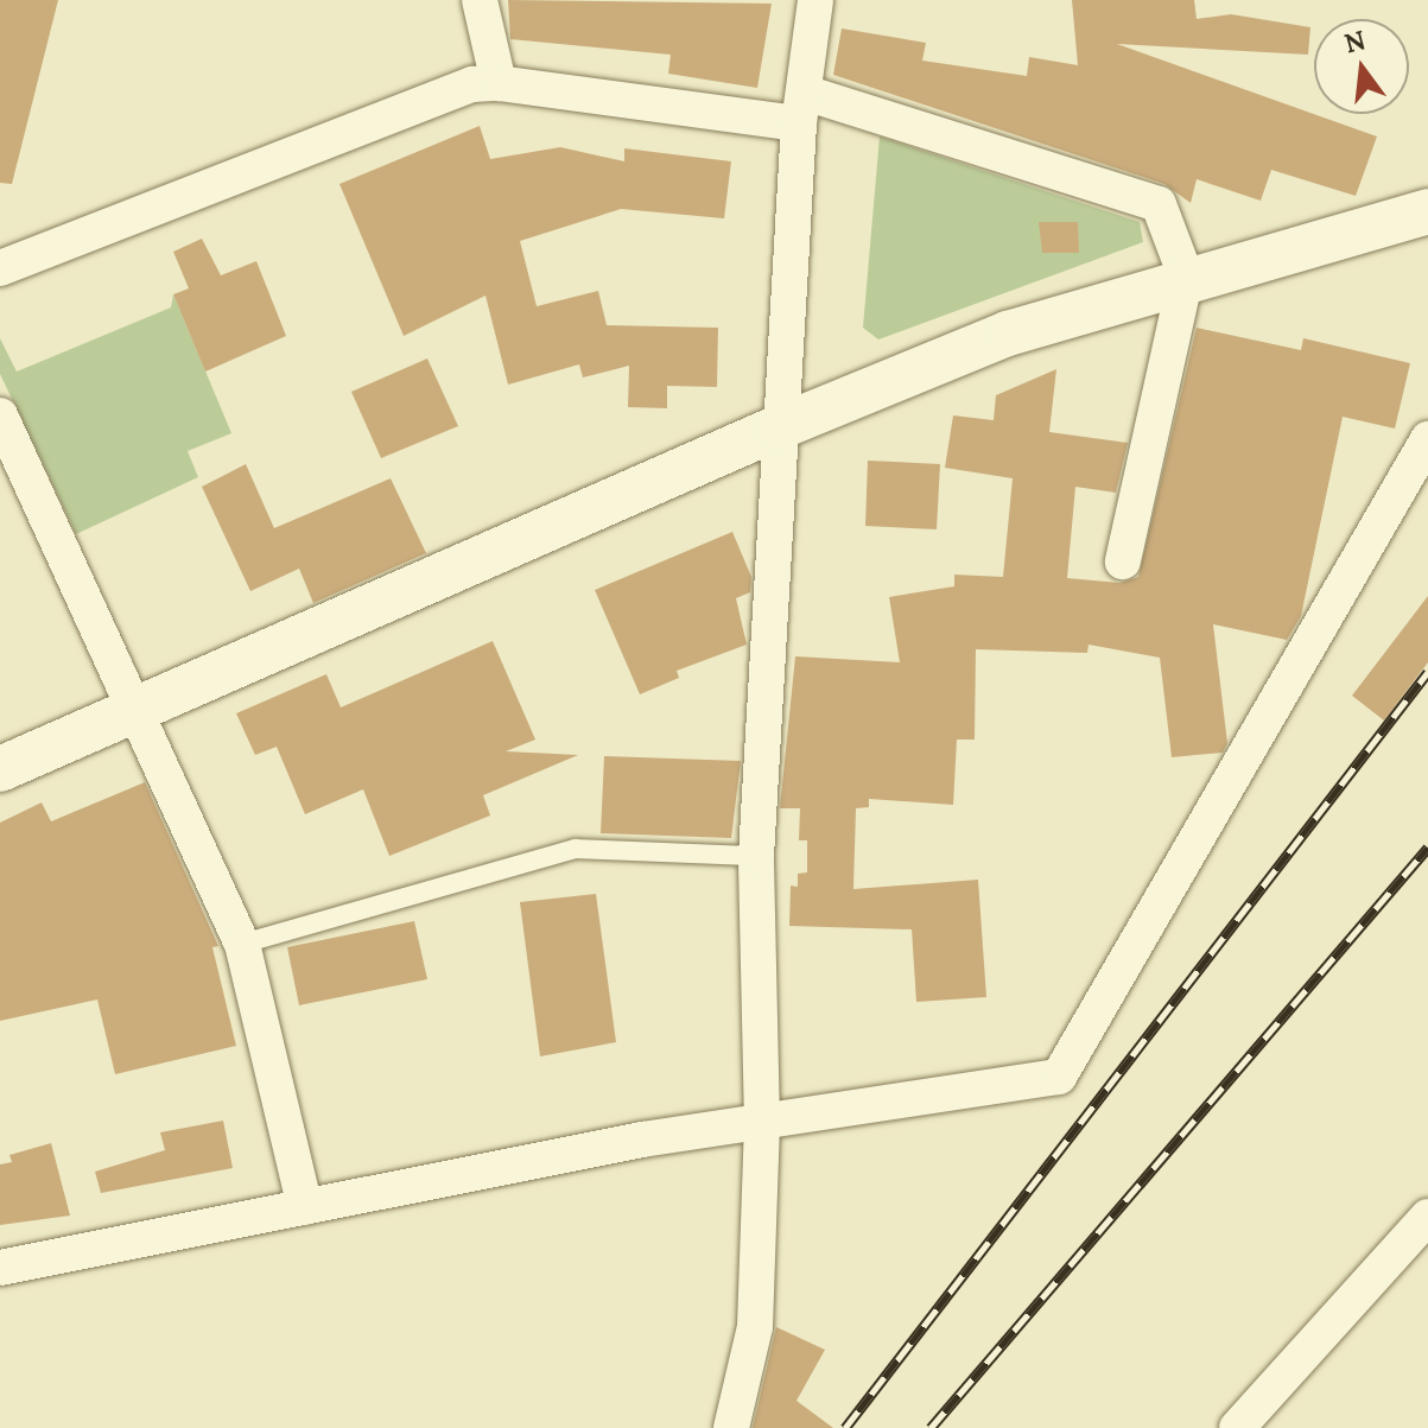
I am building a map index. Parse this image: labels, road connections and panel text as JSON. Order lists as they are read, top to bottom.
{
  "north": "top"
}
